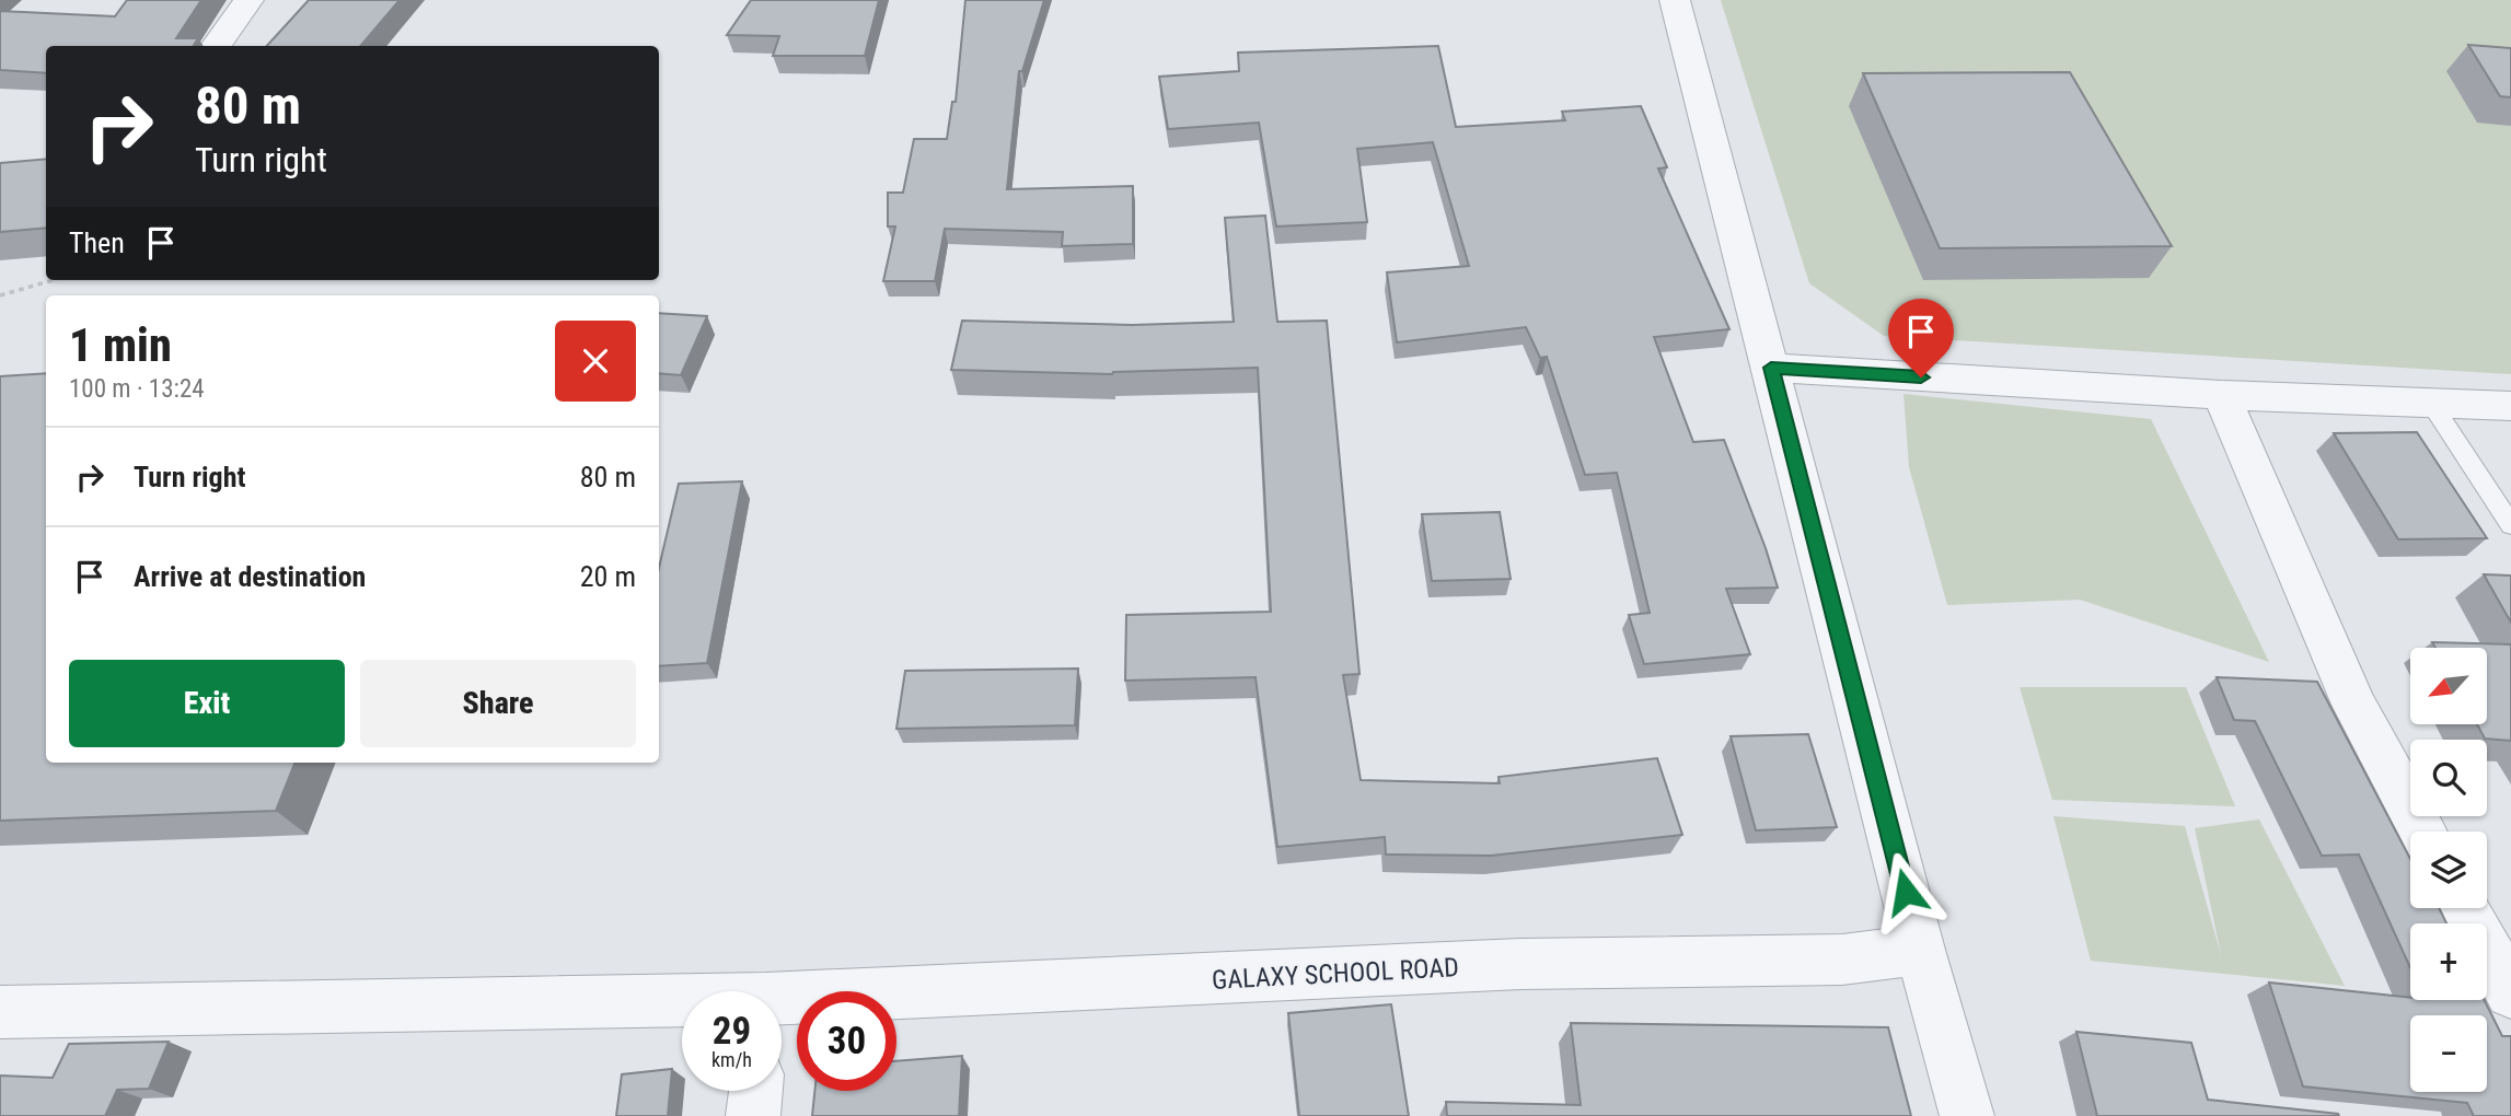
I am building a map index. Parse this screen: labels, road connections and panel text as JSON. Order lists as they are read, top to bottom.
{
  "streets": {
    "street": ["GALAXY SCHOOL ROAD"]
  },
  "north": "bottom left",
  "page": {
    "turn": ["80 m", "Turn right"],
    "then": "Then",
    "heading": ["1 min", "100 m · 13:24"],
    "list": [
      {
        "name": "Turn right",
        "value": "80 m"
      },
      {
        "name": "Arrive at destination",
        "value": "20 m"
      }
    ],
    "buttons": ["Exit", "Share"],
    "map_buttons": ["+", "−"],
    "speed": "29 km/h",
    "limit": "30"
  }
}
